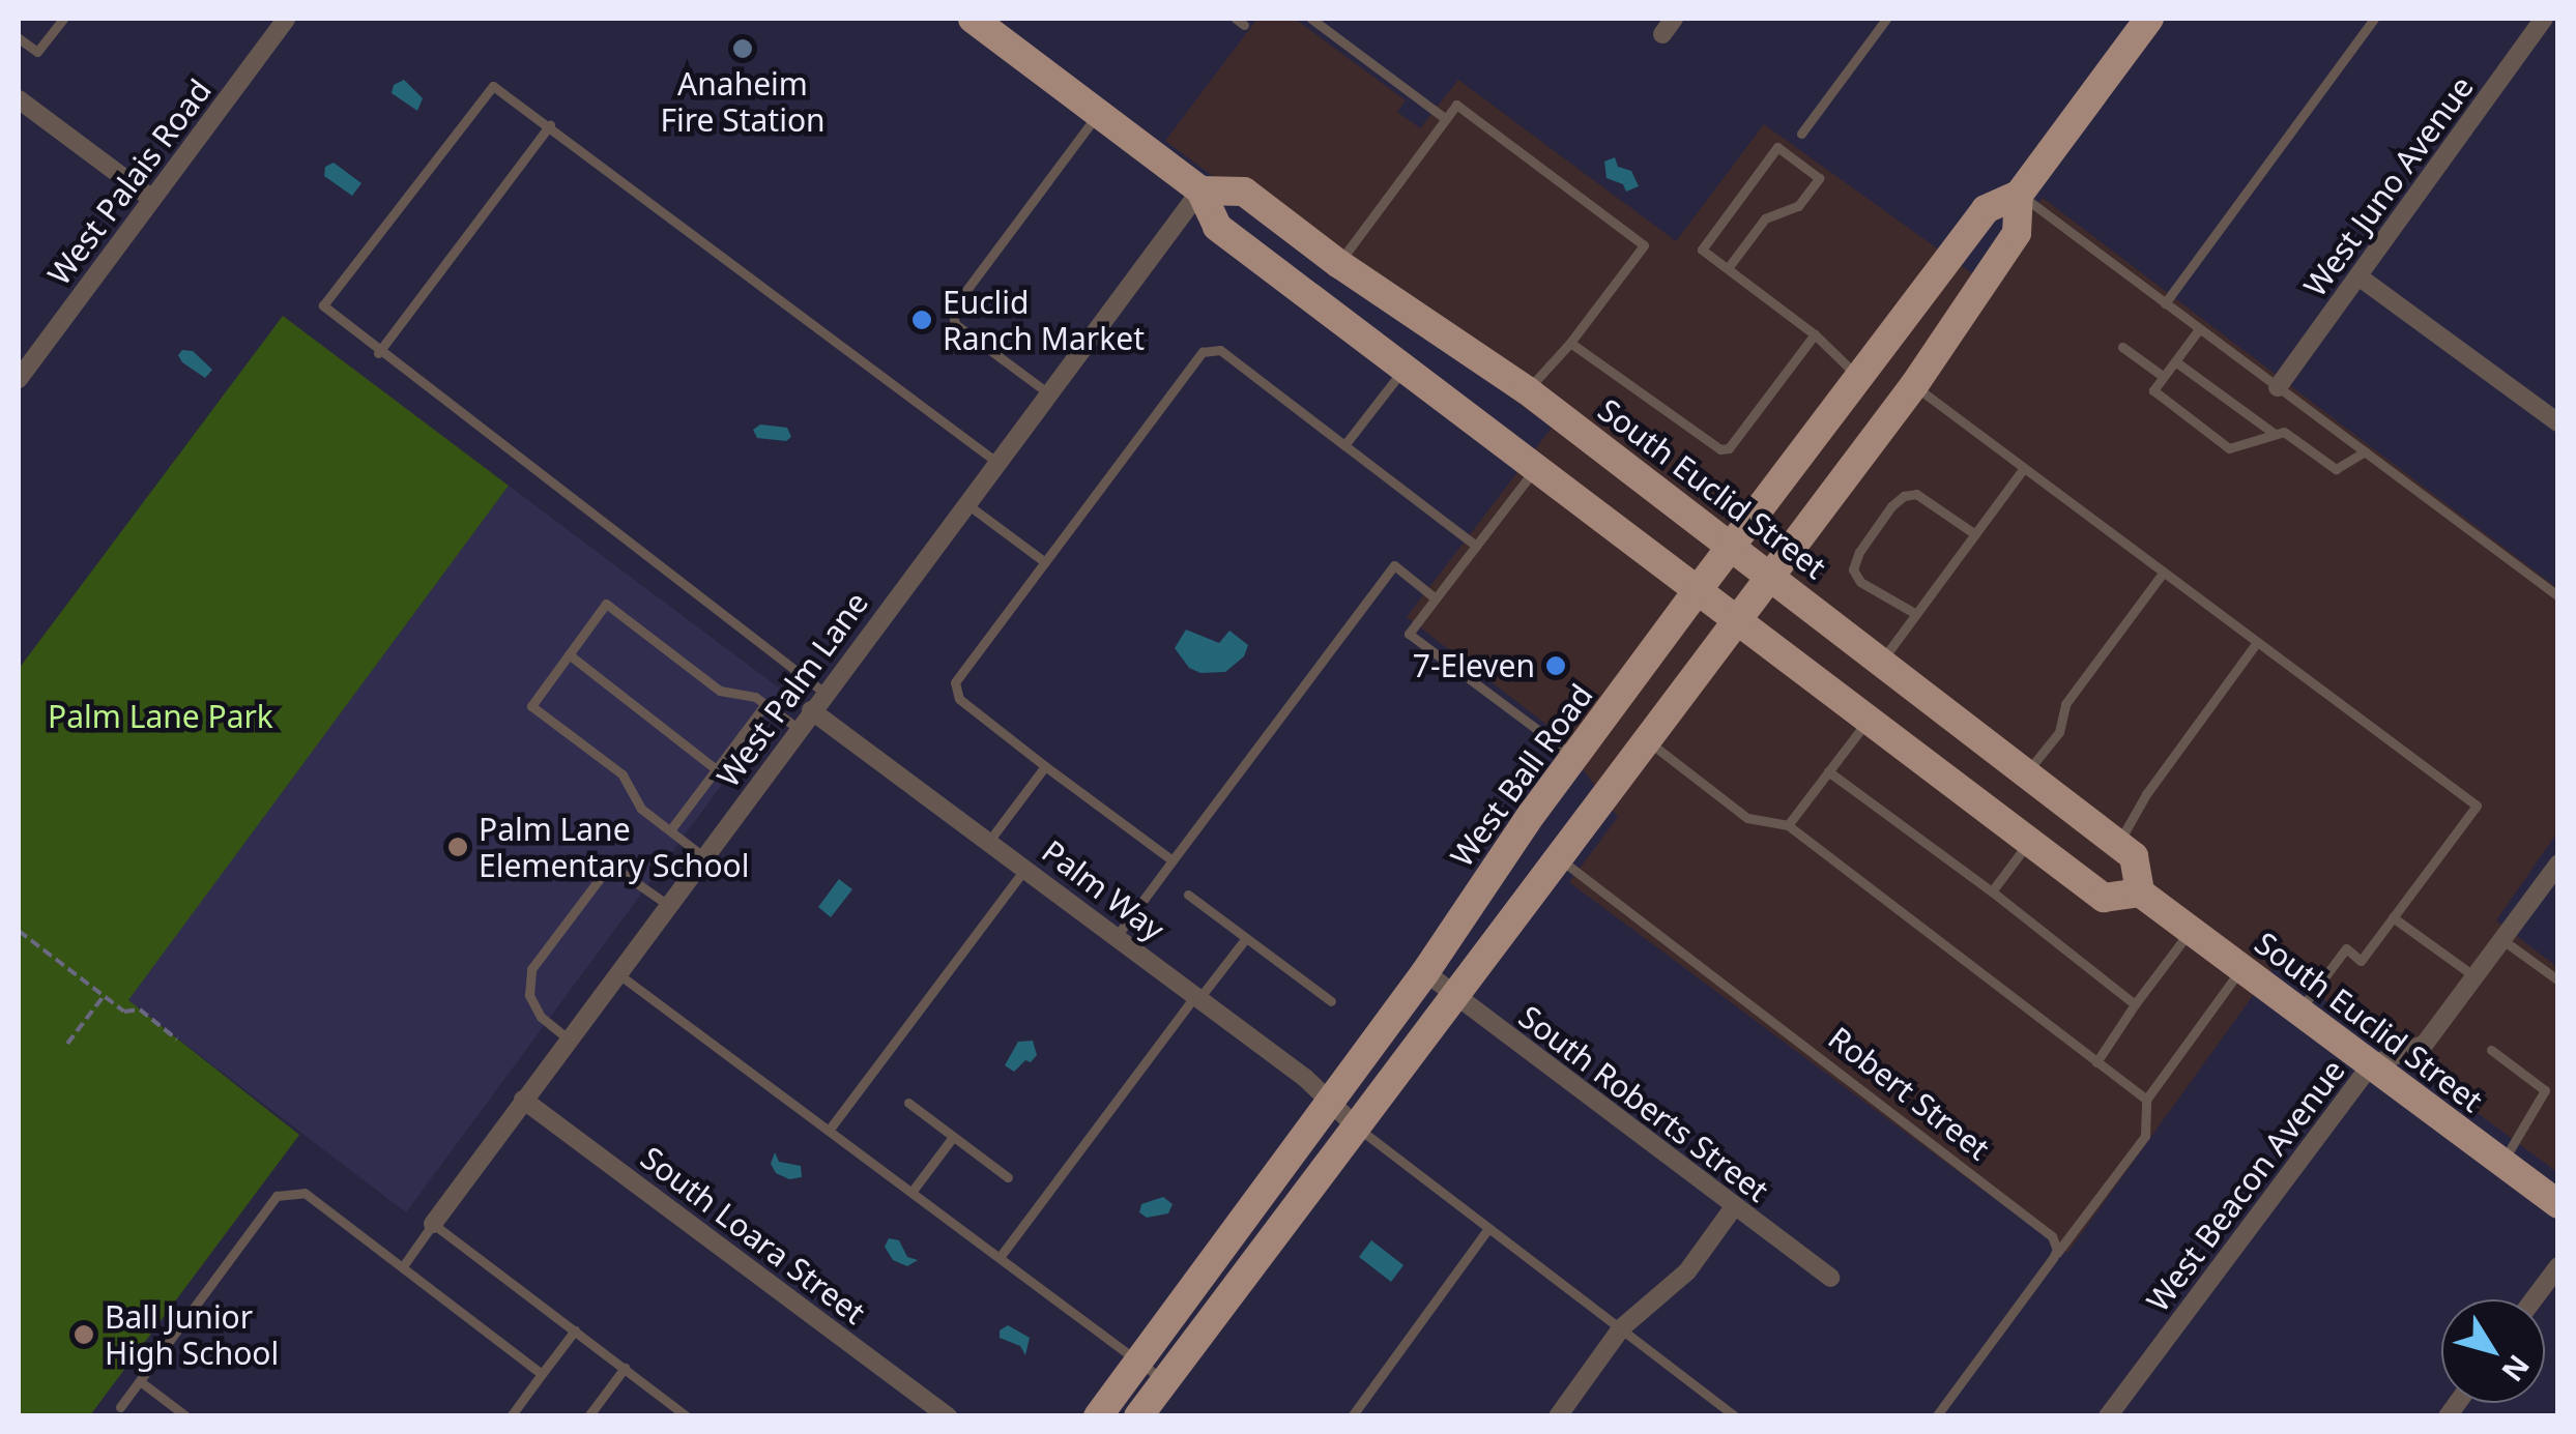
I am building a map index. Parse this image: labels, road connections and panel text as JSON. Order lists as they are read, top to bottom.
{
  "streets": {
    "main road": ["South Euclid Street", "West Ball Road"],
    "street": [
      "West Palais Road",
      "West Juno Avenue",
      "West Palm Lane",
      "Palm Way",
      "South Roberts Street",
      "West Beacon Avenue",
      "South Loara Street"
    ],
    "lane": ["Robert Street"]
  },
  "crossings": [
    ["South Euclid Street", "West Palm Lane"],
    ["South Euclid Street", "West Ball Road"],
    ["South Euclid Street", "West Beacon Avenue"],
    ["West Palm Lane", "Palm Way"],
    ["West Palm Lane", "South Loara Street"],
    ["West Ball Road", "Palm Way"],
    ["West Ball Road", "Robert Street"],
    ["West Ball Road", "South Roberts Street"]
  ],
  "parks": ["Palm Lane Park"],
  "places": [
    "Anaheim Fire Station",
    "Euclid Ranch Market",
    "7-Eleven",
    "Palm Lane Elementary School",
    "Ball Junior High School"
  ],
  "north": "bottom right"
}
